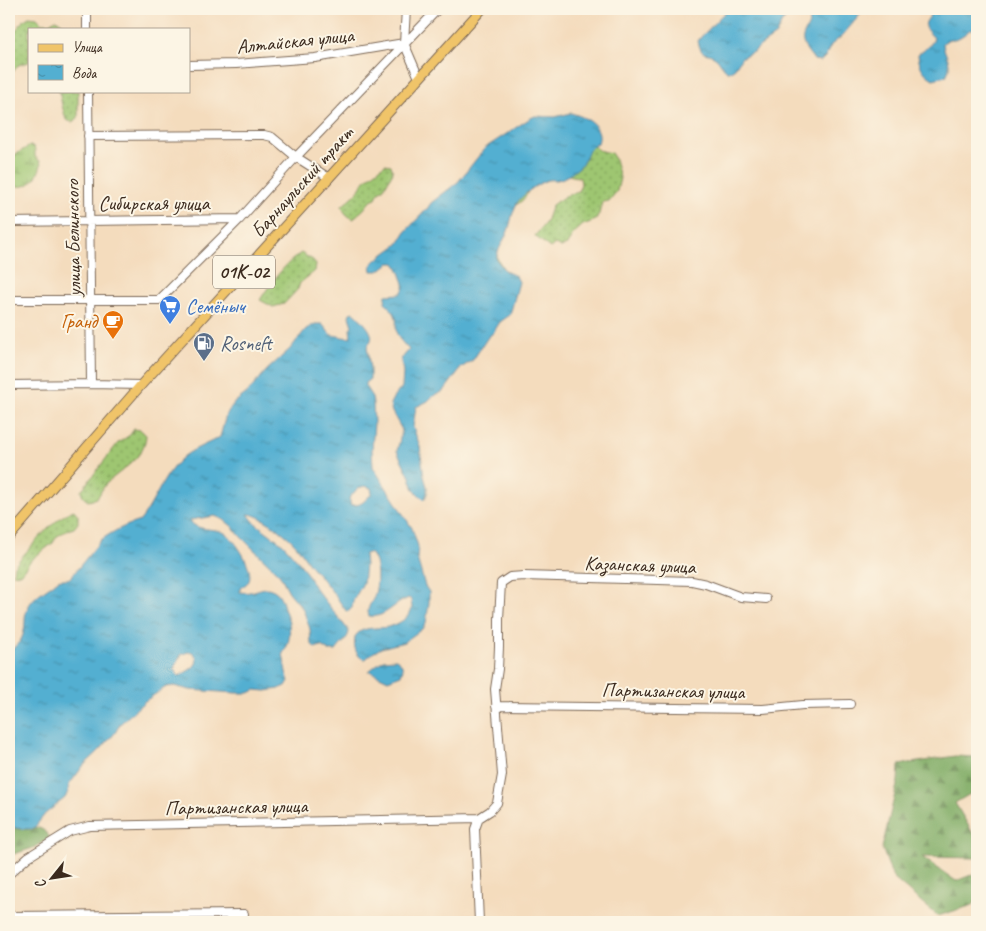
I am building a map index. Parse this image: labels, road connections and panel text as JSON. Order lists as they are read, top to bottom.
{
  "streets": {
    "main road": ["Барнаульский тракт", "01К-02"],
    "street": [
      "Алтайская улица",
      "Сибирская улица",
      "улица Белинского",
      "Казанская улица",
      "Партизанская улица"
    ]
  },
  "crossings": [
    ["Сибирская улица", "улица Белинского"],
    ["Казанская улица", "Партизанская улица"]
  ],
  "places": {
    "supermarket": ["Семёныч"],
    "cafe": ["Гранд"],
    "fuel station": ["Rosneft"]
  },
  "legend": ["Улица", "Вода"],
  "north": "bottom left"
}
